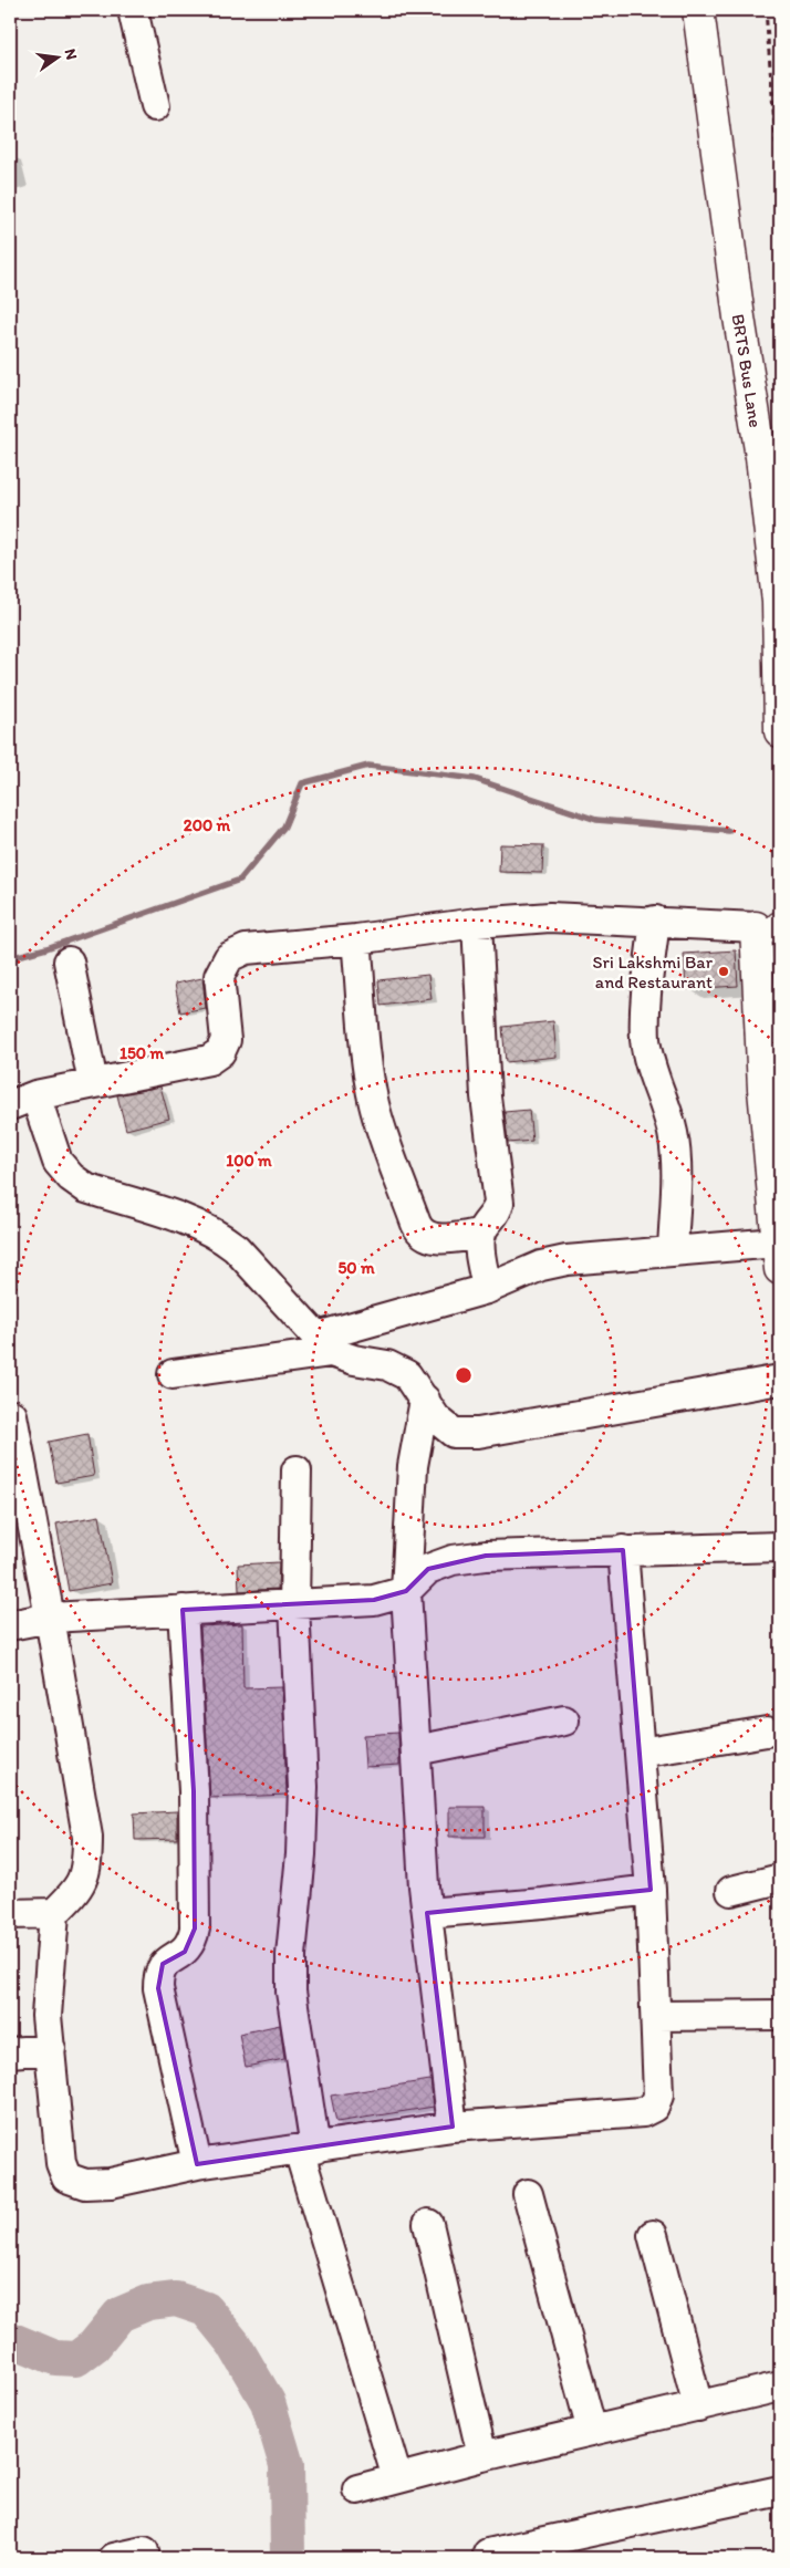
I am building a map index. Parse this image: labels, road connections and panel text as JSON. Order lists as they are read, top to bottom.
{
  "streets": {
    "main road": ["BRTS Bus Lane"]
  },
  "places": ["Sri Lakshmi Bar and Restaurant"],
  "north": "right",
  "rings": [
    "200 m",
    "150 m",
    "100 m",
    "50 m"
  ]
}
